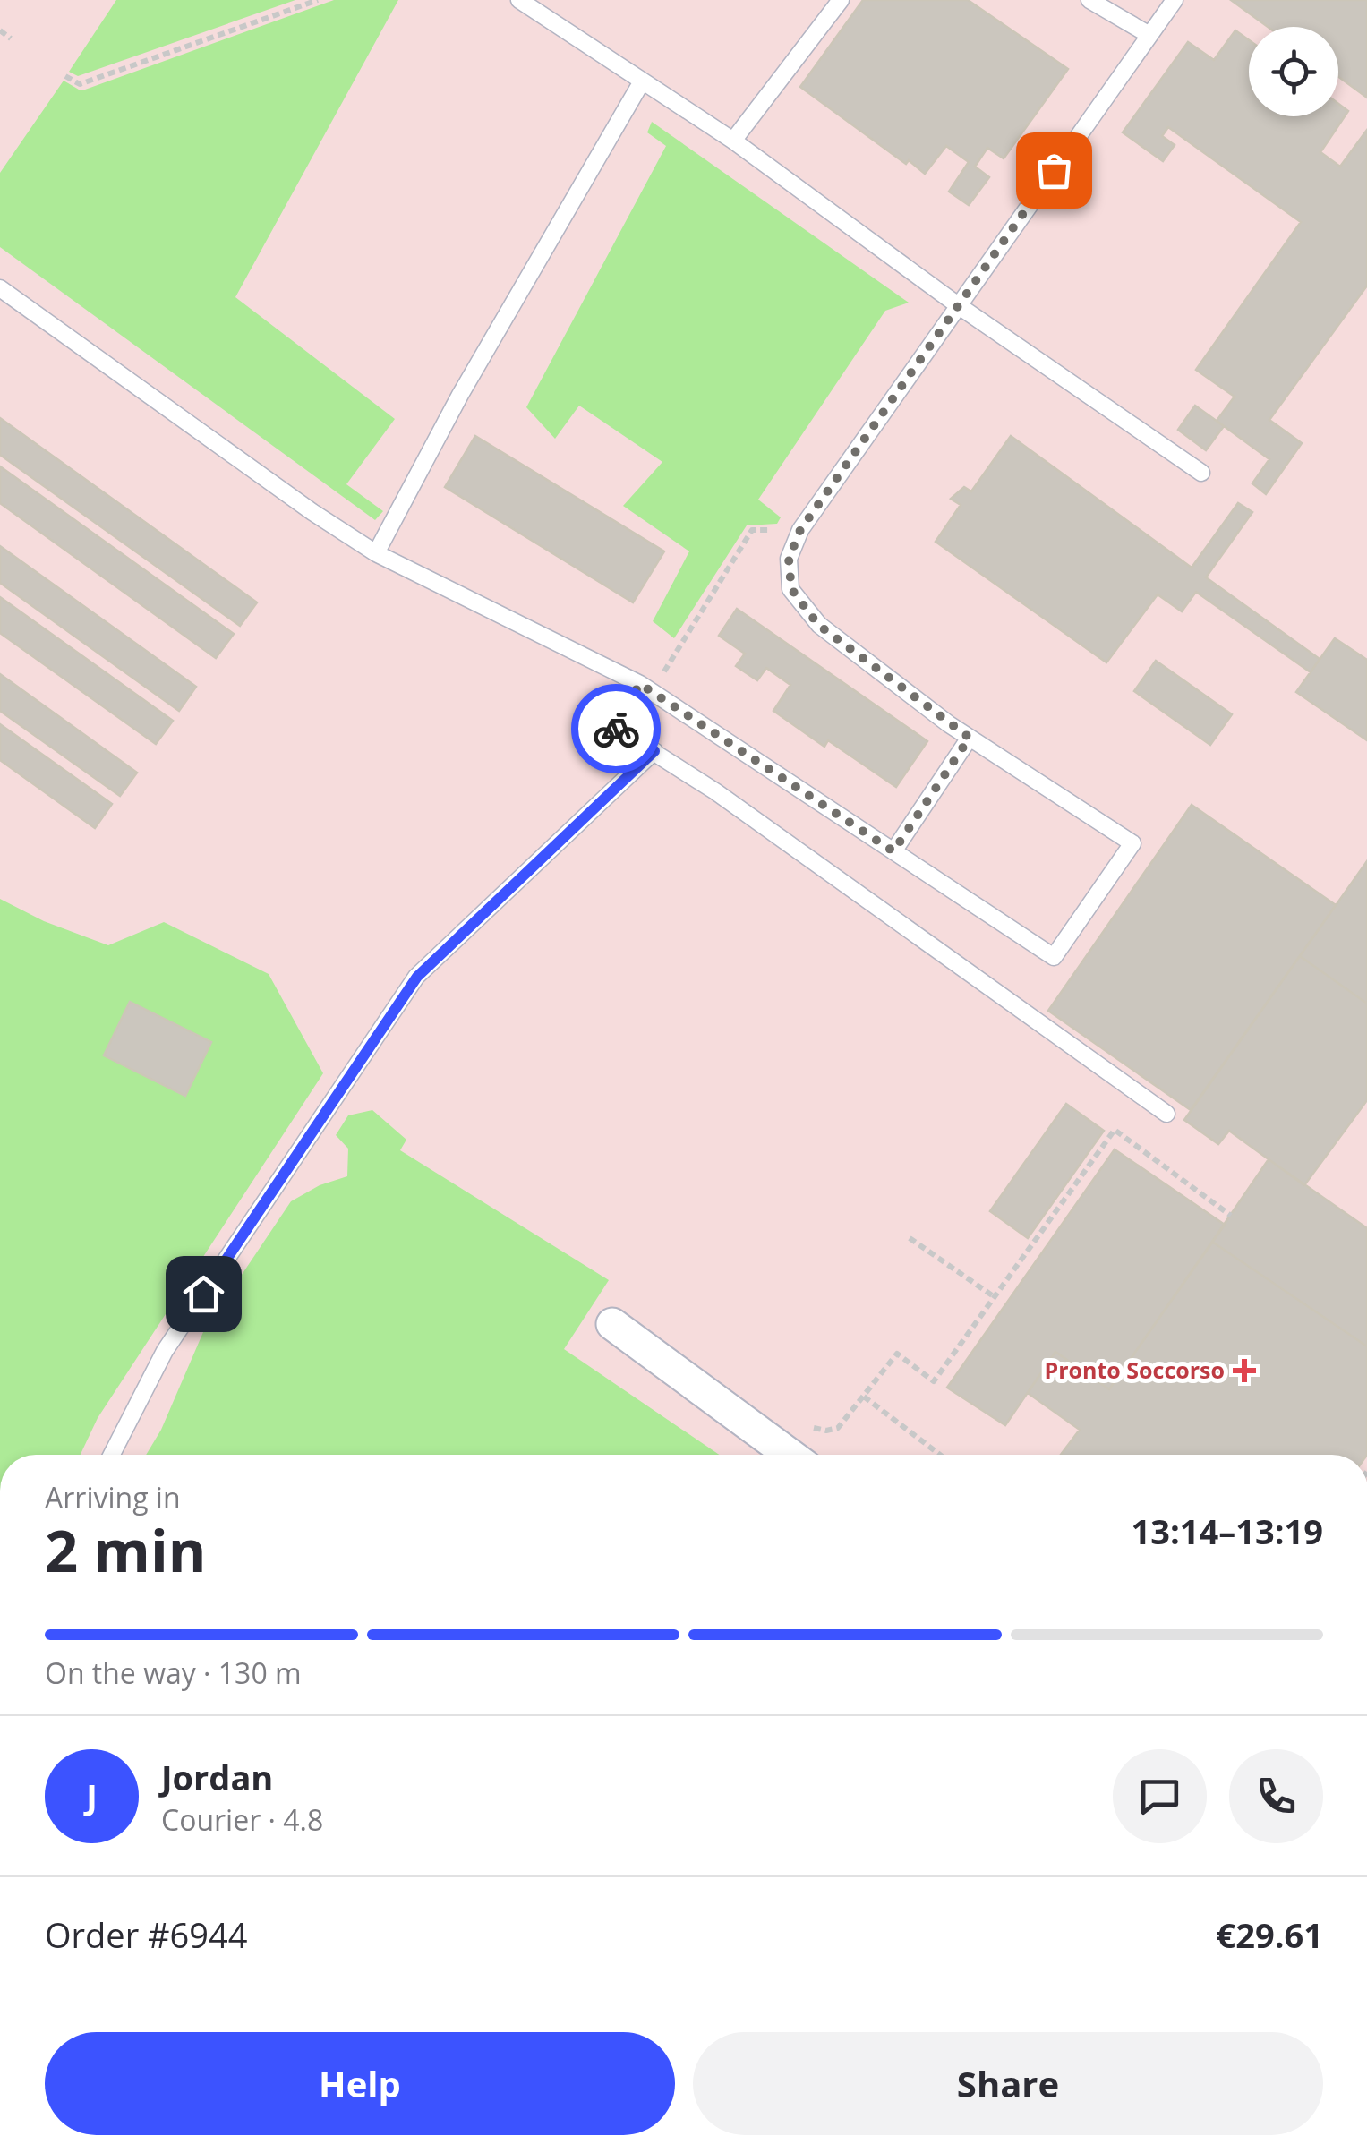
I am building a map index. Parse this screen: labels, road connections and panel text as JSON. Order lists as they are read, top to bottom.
{
  "places": {
    "health": ["Pronto Soccorso"]
  },
  "page": {
    "heading": ["2 min", "Arriving in", "13:14–13:19"],
    "panel": [
      "Jordan",
      "Courier · 4.8",
      "Order #6944",
      "€29.61"
    ],
    "bar": "On the way · 130 m",
    "round": "J",
    "buttons": ["Help", "Share"]
  }
}
